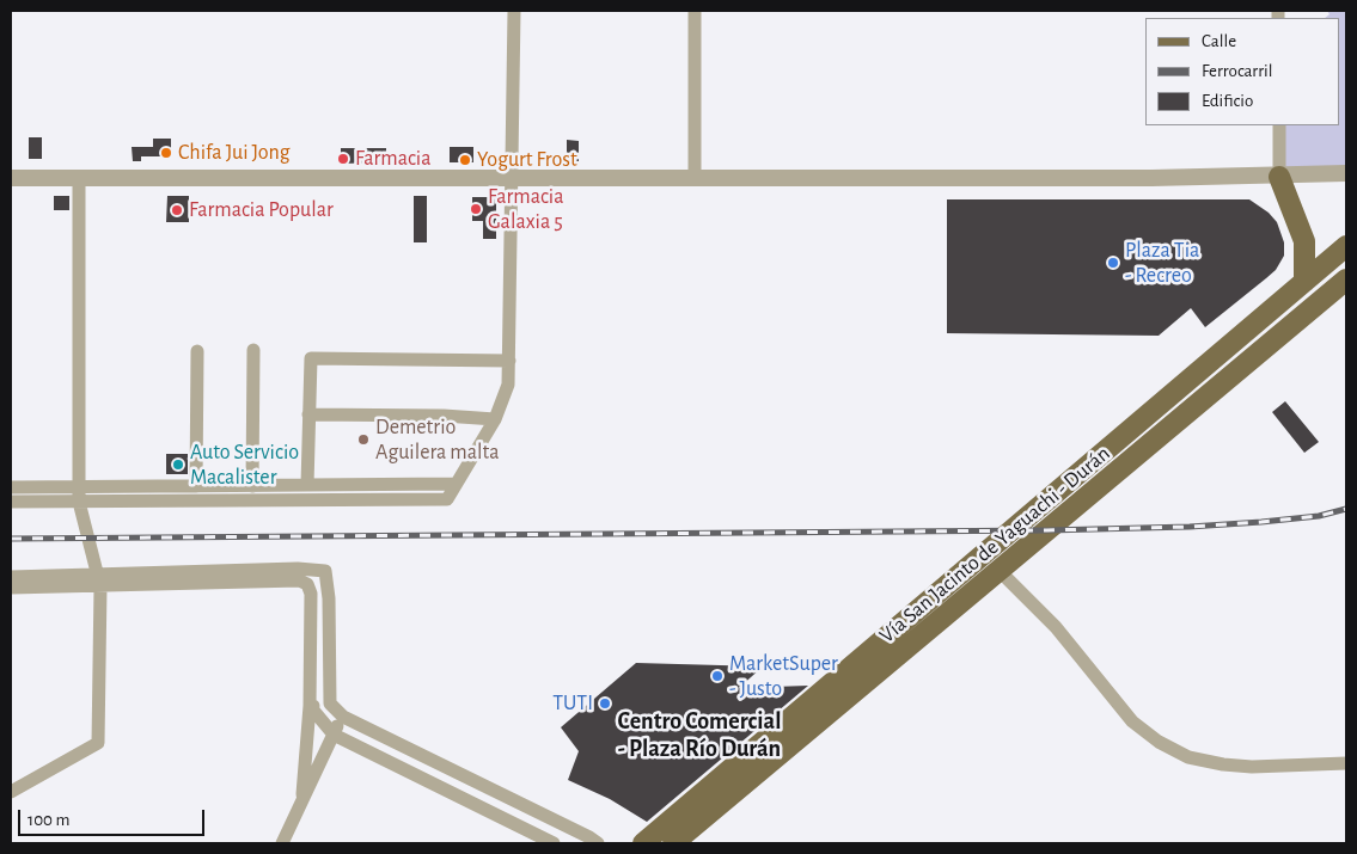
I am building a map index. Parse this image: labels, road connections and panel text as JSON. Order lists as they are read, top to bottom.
{
  "streets": {
    "main road": ["Vía San Jacinto de Yaguachi - Durán"]
  },
  "districts": ["Centro Comercial - Plaza Río Durán"],
  "places": [
    "Chifa Jui Jong",
    "Farmacia",
    "Yogurt Frost",
    "Farmacia Galaxia 5",
    "Farmacia Popular",
    "Plaza Tia - Recreo",
    "Demetrio Aguilera malta",
    "Auto Servicio Macalister",
    "MarketSuper - Justo",
    "TUTI"
  ],
  "legend": ["Calle", "Ferrocarril", "Edificio"],
  "scale_bar": "100 m"
}
